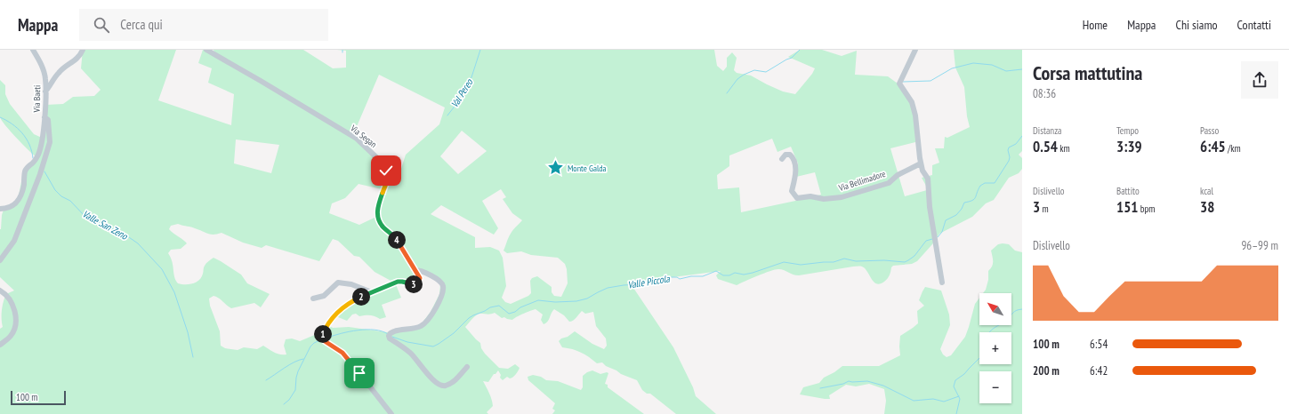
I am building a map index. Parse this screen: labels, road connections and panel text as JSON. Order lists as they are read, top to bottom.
{
  "streets": {
    "street": ["Via Baeti", "Via Segan", "Via Bellimadore"]
  },
  "water": ["Val Pereo", "Valle San Zeno", "Valle Piccola"],
  "places": {
    "place": ["Monte Galda"]
  },
  "scale_bar": "100 m",
  "north": "top left",
  "page": {
    "header": "Mappa",
    "search": "Cerca qui",
    "nav": [
      "Home",
      "Mappa",
      "Chi siamo",
      "Contatti"
    ],
    "heading": ["Corsa mattutina", "08:36"],
    "stats": [
      ["Distanza", "0.54 km"],
      ["Tempo", "3:39"],
      ["Passo", "6:45 /km"],
      ["Dislivello", "3 m"],
      ["Battito", "151 bpm"],
      ["kcal", "38"]
    ],
    "pins": [
      "4",
      "3",
      "2",
      "1"
    ],
    "chart": ["Dislivello", "96–99 m"],
    "map_buttons": ["+", "−"],
    "list": [
      {
        "name": "100 m",
        "note": "6:54"
      },
      {
        "name": "200 m",
        "note": "6:42"
      }
    ],
    "scale": "100 m"
  }
}
